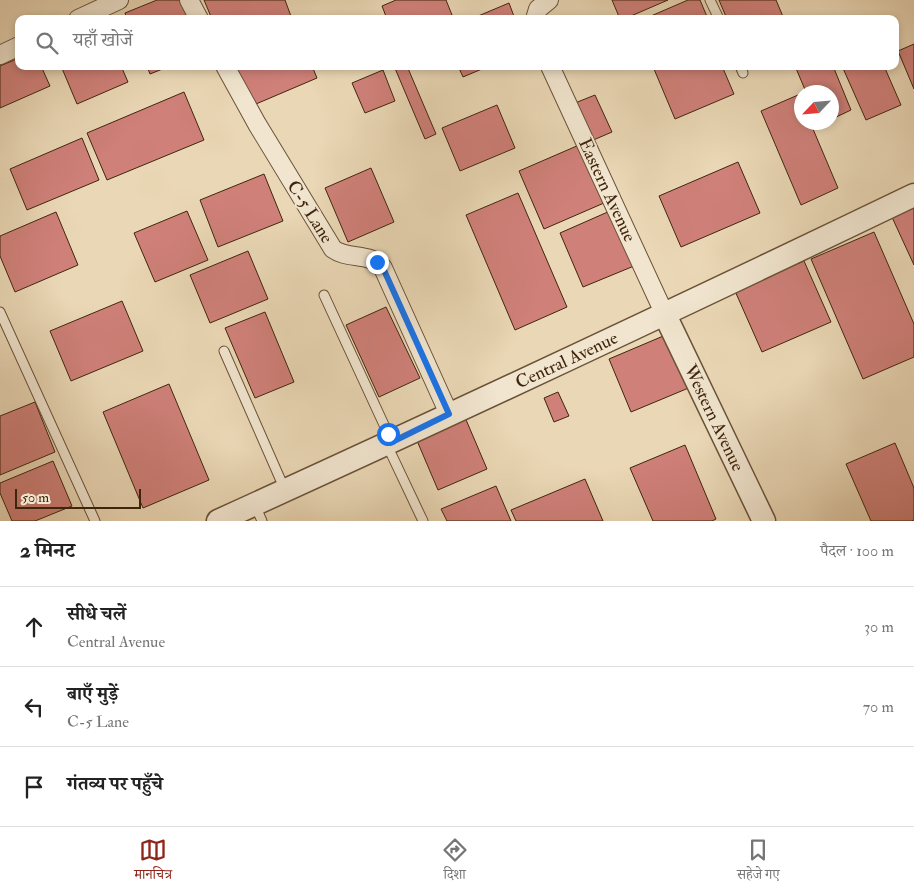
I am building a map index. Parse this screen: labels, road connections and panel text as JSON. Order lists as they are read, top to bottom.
{
  "streets": {
    "street": [
      "Eastern Avenue",
      "C-5 Lane",
      "Central Avenue",
      "Western Avenue"
    ]
  },
  "crossings": [
    ["Eastern Avenue", "Central Avenue"],
    ["Eastern Avenue", "Western Avenue"],
    ["C-5 Lane", "Central Avenue"],
    ["Central Avenue", "Western Avenue"]
  ],
  "scale_bar": "50 m",
  "north": "bottom left",
  "page": {
    "search": "यहाँ खोजें",
    "scale": "50 m",
    "heading": ["2 मिनट", "पैदल · 100 m"],
    "list": [
      ["सीधे चलें", "Central Avenue", "30 m"],
      ["बाएँ मुड़ें", "C-5 Lane", "70 m"],
      "गंतव्य पर पहुँचे"
    ],
    "nav": ["मानचित्र", "दिशा", "सहेजे गए"]
  }
}
